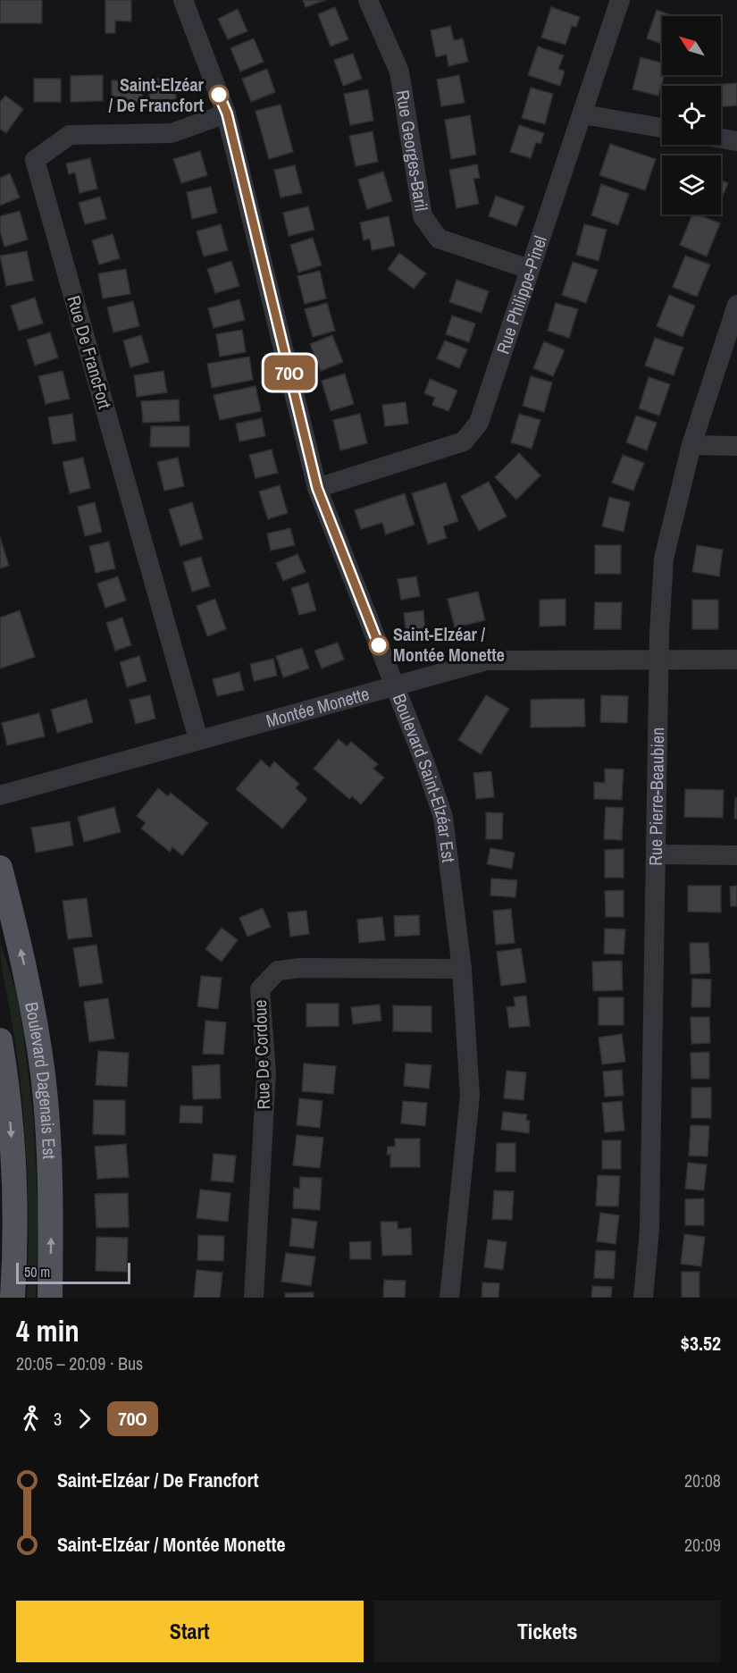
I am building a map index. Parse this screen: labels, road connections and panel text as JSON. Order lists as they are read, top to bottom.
{
  "streets": {
    "main road": ["Boulevard Dagenais Est"],
    "street": [
      "Rue Georges-Baril",
      "Rue Philippe-Pinel",
      "Rue De FrancFort",
      "Montée Monette",
      "Boulevard Saint-Elzéar Est",
      "Rue Pierre-Beaubien",
      "Rue De Cordoue"
    ]
  },
  "crossings": [
    ["Rue Georges-Baril", "Rue Philippe-Pinel"],
    ["Rue Philippe-Pinel", "Boulevard Saint-Elzéar Est"],
    ["Rue De FrancFort", "Montée Monette"],
    ["Rue De FrancFort", "Boulevard Saint-Elzéar Est"],
    ["Montée Monette", "Boulevard Saint-Elzéar Est"],
    ["Montée Monette", "Rue Pierre-Beaubien"],
    ["Boulevard Saint-Elzéar Est", "Rue De Cordoue"]
  ],
  "places": ["Saint-Elzéar / De Francfort", "Saint-Elzéar / Montée Monette"],
  "lines": ["bus line 70O"],
  "scale_bar": "50 m",
  "north": "top left",
  "page": {
    "on_map": "70O",
    "scale": "50 m",
    "heading": ["4 min", "20:05 – 20:09 · Bus", "$3.52"],
    "legs": ["3", "70O"],
    "list": [
      {
        "name": "Saint-Elzéar / De Francfort",
        "value": "20:08"
      },
      {
        "name": "Saint-Elzéar / Montée Monette",
        "value": "20:09"
      }
    ],
    "buttons": ["Start", "Tickets"]
  }
}
